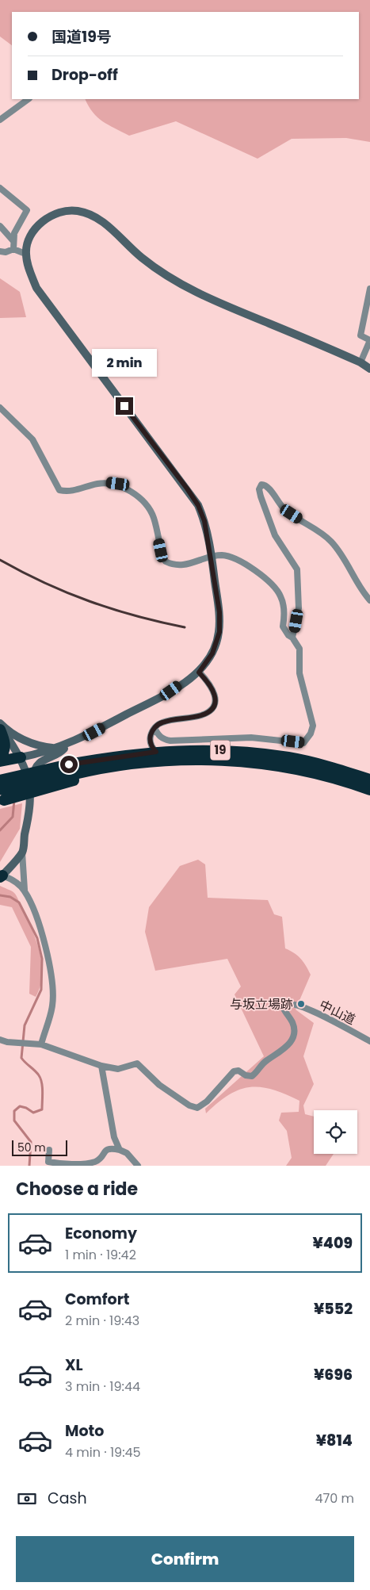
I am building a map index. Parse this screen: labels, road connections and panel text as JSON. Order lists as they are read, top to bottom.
{
  "streets": {
    "highway": ["19"],
    "street": ["中山道"]
  },
  "places": ["与坂立場跡"],
  "scale_bar": "50 m",
  "page": {
    "banner": ["国道19号", "Drop-off"],
    "bubble": "2 min",
    "scale": "50 m",
    "heading": "Choose a ride",
    "list": [
      {
        "name": "Economy",
        "note": "1 min · 19:42",
        "value": "¥409"
      },
      {
        "name": "Comfort",
        "note": "2 min · 19:43",
        "value": "¥552"
      },
      {
        "name": "XL",
        "note": "3 min · 19:44",
        "value": "¥696"
      },
      {
        "name": "Moto",
        "note": "4 min · 19:45",
        "value": "¥814"
      }
    ],
    "pay": ["Cash", "470 m"],
    "buttons": "Confirm"
  }
}
